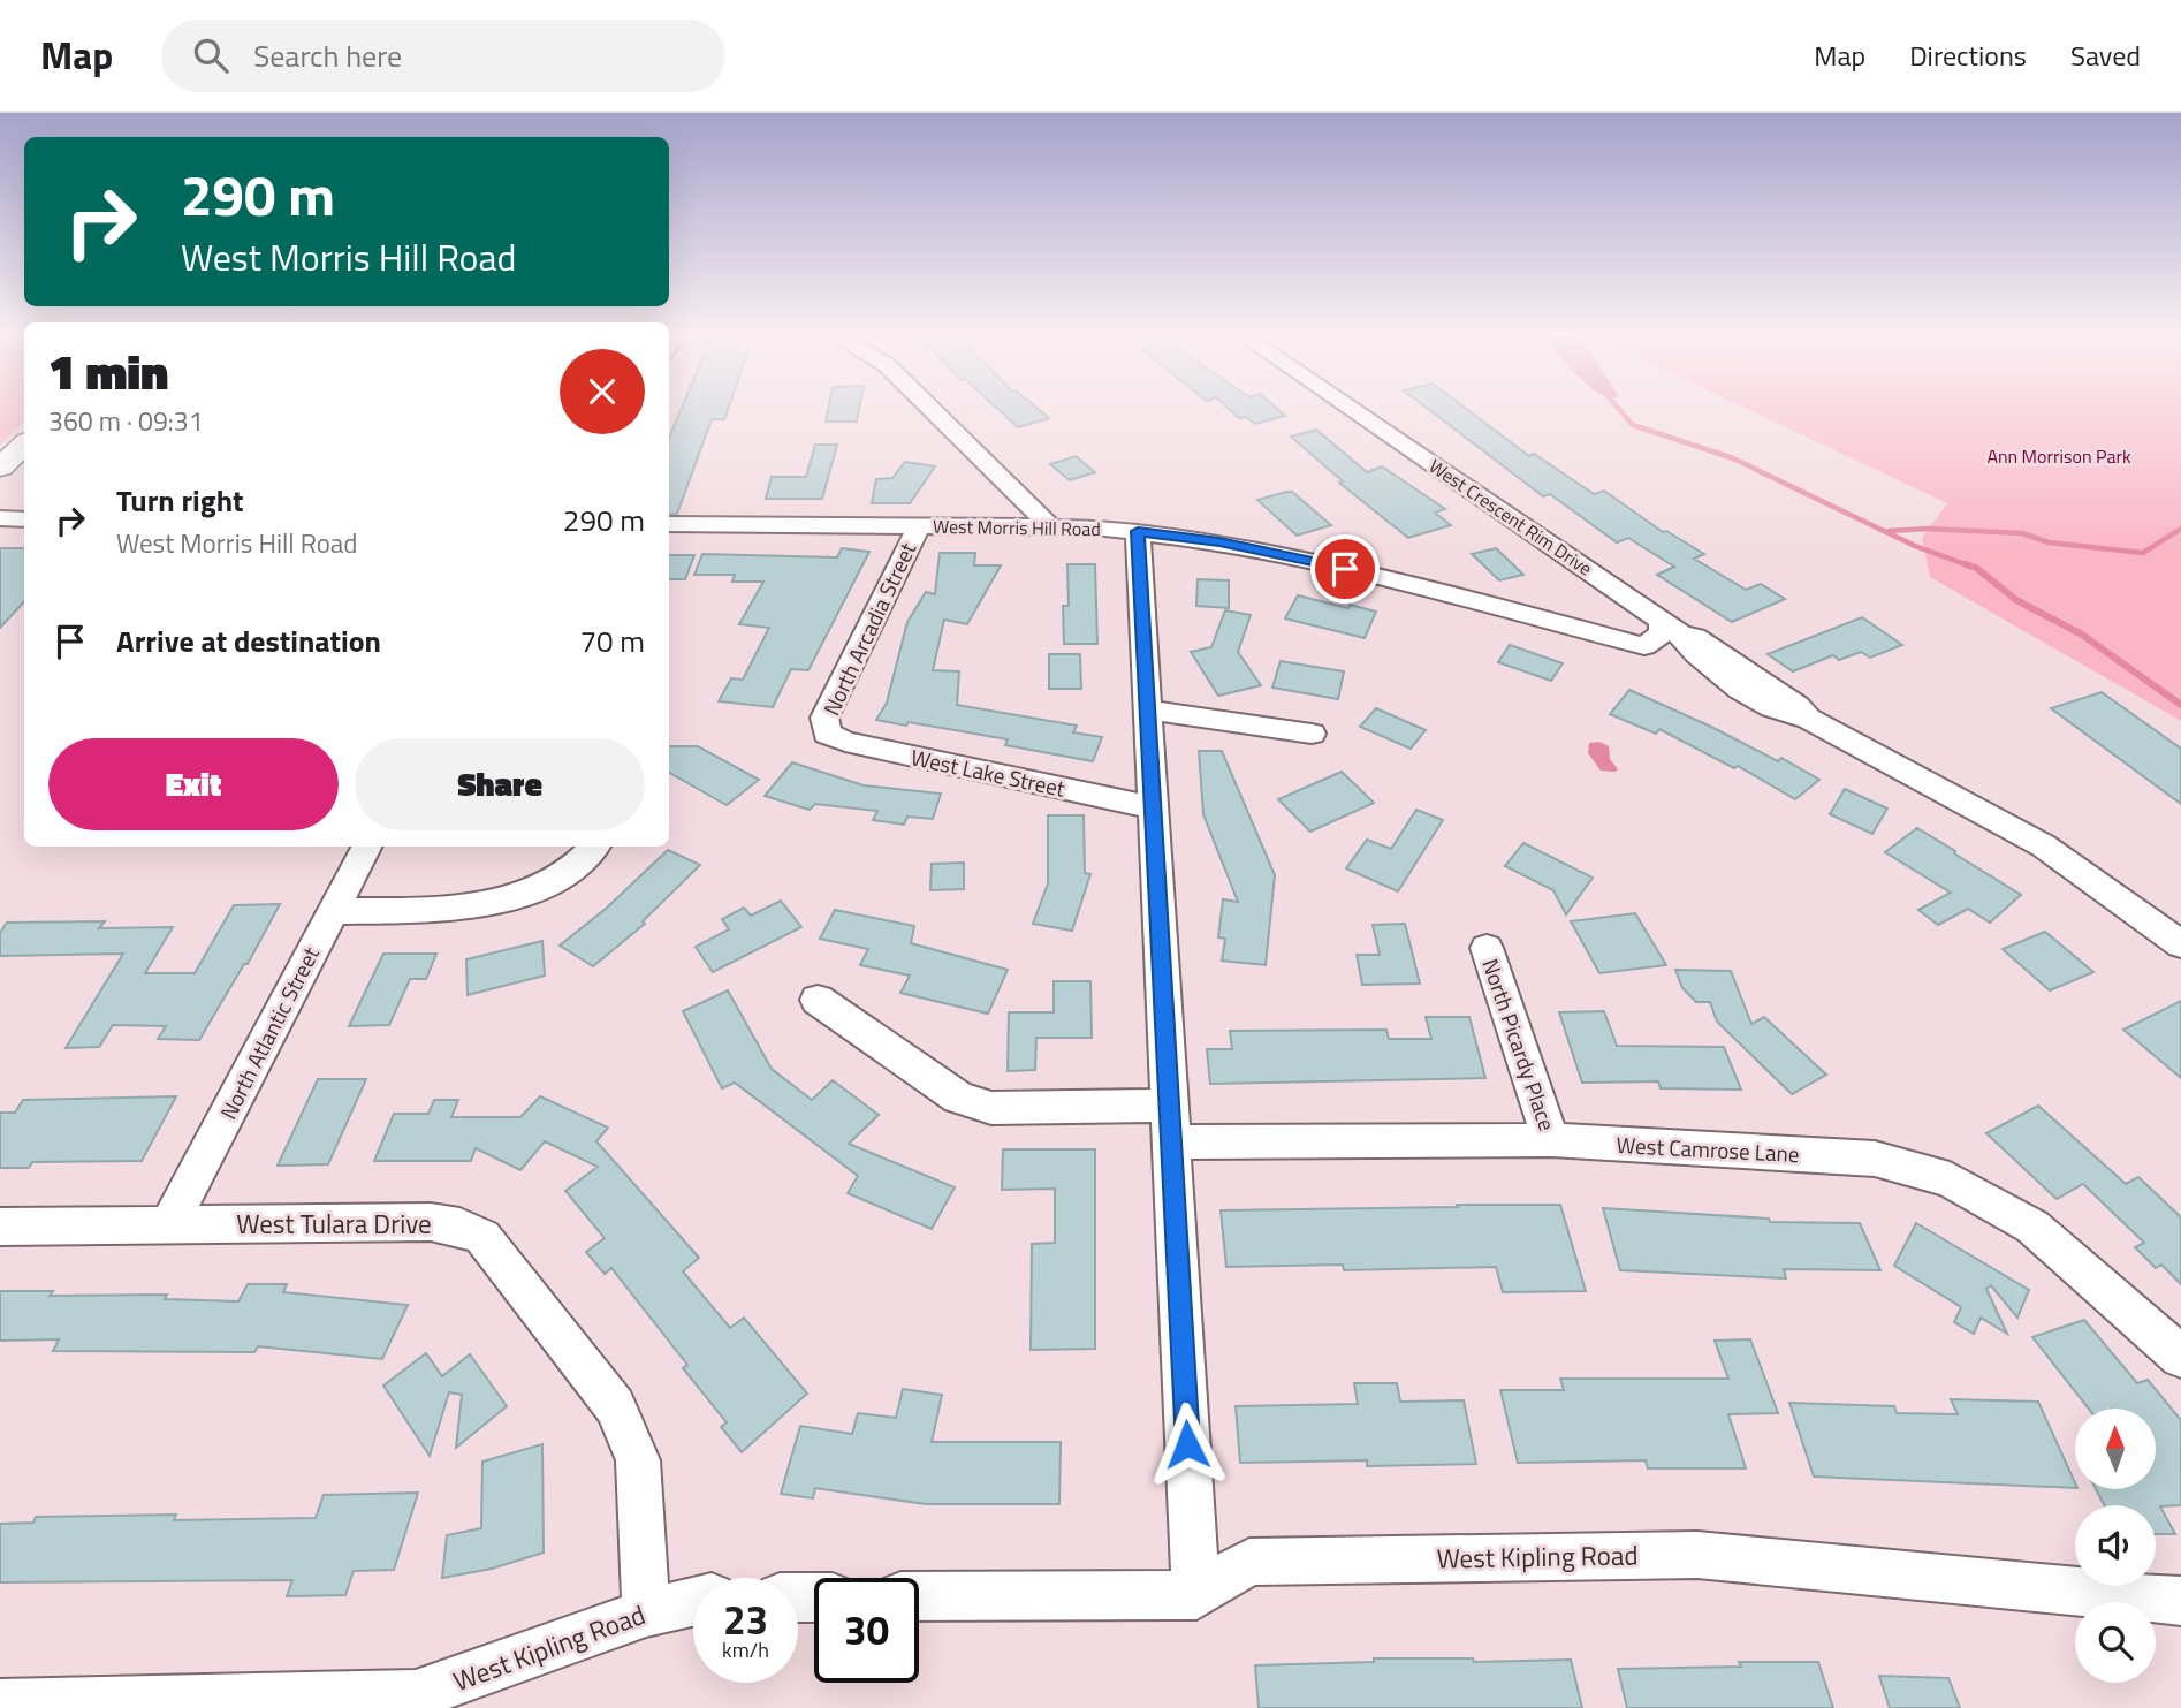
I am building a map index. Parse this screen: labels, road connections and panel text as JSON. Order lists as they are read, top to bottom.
{
  "streets": {
    "street": [
      "West Crescent Rim Drive",
      "West Morris Hill Road",
      "North Arcadia Street",
      "West Lake Street",
      "North Atlantic Street",
      "North Picardy Place",
      "West Camrose Lane",
      "West Tulara Drive",
      "West Kipling Road"
    ]
  },
  "crossings": [
    ["West Crescent Rim Drive", "West Morris Hill Road"],
    ["West Morris Hill Road", "North Arcadia Street"],
    ["North Arcadia Street", "West Lake Street"],
    ["North Atlantic Street", "West Tulara Drive"],
    ["North Picardy Place", "West Camrose Lane"],
    ["West Tulara Drive", "West Kipling Road"]
  ],
  "parks": ["Ann Morrison Park"],
  "north": "top",
  "page": {
    "header": "Map",
    "search": "Search here",
    "nav": ["Map", "Directions", "Saved"],
    "turn": ["290 m", "West Morris Hill Road"],
    "heading": ["1 min", "360 m · 09:31"],
    "list": [
      {
        "name": "Turn right",
        "note": "West Morris Hill Road",
        "value": "290 m"
      },
      {
        "name": "Arrive at destination",
        "value": "70 m"
      }
    ],
    "buttons": ["Exit", "Share"],
    "speed": "23 km/h",
    "limit": "30"
  }
}
